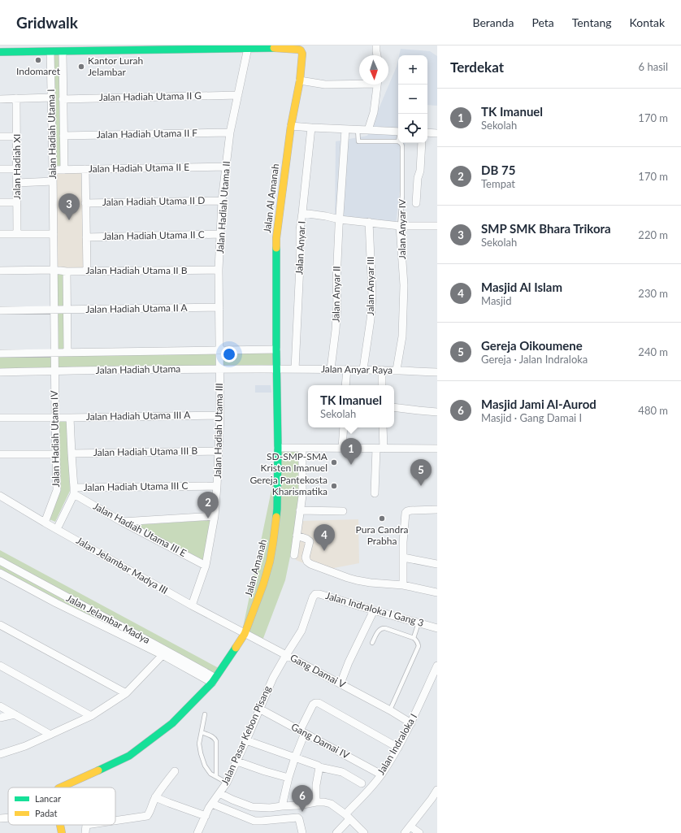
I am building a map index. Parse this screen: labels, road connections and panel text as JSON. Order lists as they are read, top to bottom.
{
  "streets": {
    "street": [
      "Jalan Hadiah Utama II G",
      "Jalan Hadiah Utama I",
      "Jalan Hadiah Utama II F",
      "Jalan Hadiah XI",
      "Jalan Hadiah Utama II E",
      "Jalan Al Amanah",
      "Jalan Hadiah Utama II D",
      "Jalan Hadiah Utama II",
      "Jalan Anyar IV",
      "Jalan Hadiah Utama II C",
      "Jalan Anyar I",
      "Jalan Hadiah Utama II B",
      "Jalan Anyar III",
      "Jalan Anyar II",
      "Jalan Hadiah Utama II A",
      "Jalan Hadiah Utama",
      "Jalan Anyar Raya",
      "Jalan Hadiah Utama III A",
      "Jalan Hadiah Utama III",
      "Jalan Hadiah Utama IV",
      "Jalan Hadiah Utama III B",
      "Jalan Hadiah Utama III C",
      "Jalan Hadiah Utama III E",
      "Jalan Jelambar Madya III",
      "Jalan Amanah",
      "Jalan Indraloka I Gang 3",
      "Jalan Jelambar Madya",
      "Gang Damai V",
      "Jalan Pasar Kebon Pisang",
      "Gang Damai IV",
      "Jalan Indraloka I"
    ]
  },
  "crossings": [
    ["Jalan Hadiah Utama II G", "Jalan Hadiah Utama I"],
    ["Jalan Hadiah Utama II G", "Jalan Hadiah Utama II"],
    ["Jalan Hadiah Utama I", "Jalan Hadiah Utama II F"],
    ["Jalan Hadiah Utama I", "Jalan Hadiah Utama II E"],
    ["Jalan Hadiah Utama I", "Jalan Hadiah Utama II B"],
    ["Jalan Hadiah Utama I", "Jalan Hadiah Utama II A"],
    ["Jalan Hadiah Utama I", "Jalan Hadiah Utama"],
    ["Jalan Hadiah Utama I", "Jalan Hadiah Utama IV"],
    ["Jalan Hadiah Utama II F", "Jalan Hadiah Utama II"],
    ["Jalan Hadiah Utama II E", "Jalan Hadiah Utama II"],
    ["Jalan Al Amanah", "Jalan Hadiah Utama II"],
    ["Jalan Al Amanah", "Jalan Hadiah Utama"],
    ["Jalan Al Amanah", "Jalan Amanah"],
    ["Jalan Hadiah Utama II D", "Jalan Hadiah Utama II"],
    ["Jalan Hadiah Utama II", "Jalan Hadiah Utama II C"],
    ["Jalan Hadiah Utama II", "Jalan Hadiah Utama II B"],
    ["Jalan Hadiah Utama II", "Jalan Hadiah Utama II A"],
    ["Jalan Hadiah Utama II", "Jalan Hadiah Utama"],
    ["Jalan Hadiah Utama II", "Jalan Hadiah Utama III"],
    ["Jalan Anyar IV", "Jalan Anyar Raya"],
    ["Jalan Anyar I", "Jalan Anyar Raya"],
    ["Jalan Anyar III", "Jalan Anyar Raya"],
    ["Jalan Anyar II", "Jalan Anyar Raya"],
    ["Jalan Hadiah Utama", "Jalan Anyar Raya"],
    ["Jalan Hadiah Utama", "Jalan Hadiah Utama III"],
    ["Jalan Hadiah Utama", "Jalan Hadiah Utama IV"],
    ["Jalan Hadiah Utama", "Jalan Amanah"],
    ["Jalan Anyar Raya", "Jalan Amanah"],
    ["Jalan Hadiah Utama III A", "Jalan Hadiah Utama III"],
    ["Jalan Hadiah Utama III A", "Jalan Hadiah Utama IV"],
    ["Jalan Hadiah Utama III", "Jalan Hadiah Utama III B"],
    ["Jalan Hadiah Utama III", "Jalan Hadiah Utama III C"],
    ["Jalan Hadiah Utama III", "Jalan Hadiah Utama III E"],
    ["Jalan Hadiah Utama III", "Jalan Jelambar Madya III"],
    ["Jalan Hadiah Utama IV", "Jalan Jelambar Madya III"],
    ["Jalan Hadiah Utama III C", "Jalan Hadiah Utama III E"],
    ["Jalan Jelambar Madya III", "Jalan Amanah"],
    ["Jalan Jelambar Madya III", "Gang Damai V"],
    ["Jalan Amanah", "Jalan Jelambar Madya"],
    ["Jalan Amanah", "Gang Damai V"],
    ["Jalan Indraloka I Gang 3", "Jalan Pasar Kebon Pisang"],
    ["Gang Damai V", "Jalan Pasar Kebon Pisang"],
    ["Gang Damai V", "Jalan Indraloka I"],
    ["Jalan Pasar Kebon Pisang", "Gang Damai IV"],
    ["Gang Damai IV", "Jalan Indraloka I"]
  ],
  "places": [
    "Indomaret",
    "Kantor Lurah Jelambar",
    "SD-SMP-SMA Kristen Imanuel",
    "Gereja Pantekosta Kharismatika",
    "Pura Candra Prabha"
  ],
  "legend": ["Lancar", "Padat"],
  "north": "bottom",
  "page": {
    "header": "Gridwalk",
    "nav": [
      "Beranda",
      "Peta",
      "Tentang",
      "Kontak"
    ],
    "heading": ["Terdekat", "6 hasil"],
    "map_buttons": ["+", "−"],
    "list": [
      {
        "mark": "1",
        "name": "TK Imanuel",
        "note": "Sekolah",
        "value": "170 m"
      },
      {
        "mark": "2",
        "name": "DB 75",
        "note": "Tempat",
        "value": "170 m"
      },
      {
        "mark": "3",
        "name": "SMP SMK Bhara Trikora",
        "note": "Sekolah",
        "value": "220 m"
      },
      {
        "mark": "4",
        "name": "Masjid Al Islam",
        "note": "Masjid",
        "value": "230 m"
      },
      {
        "mark": "5",
        "name": "Gereja Oikoumene",
        "note": "Gereja · Jalan Indraloka",
        "value": "240 m"
      },
      {
        "mark": "6",
        "name": "Masjid Jami Al-Aurod",
        "note": "Masjid · Gang Damai I",
        "value": "480 m"
      }
    ],
    "pins": [
      "3",
      "1",
      "5",
      "2",
      "4",
      "6"
    ],
    "popup": ["TK Imanuel", "Sekolah"]
  }
}
